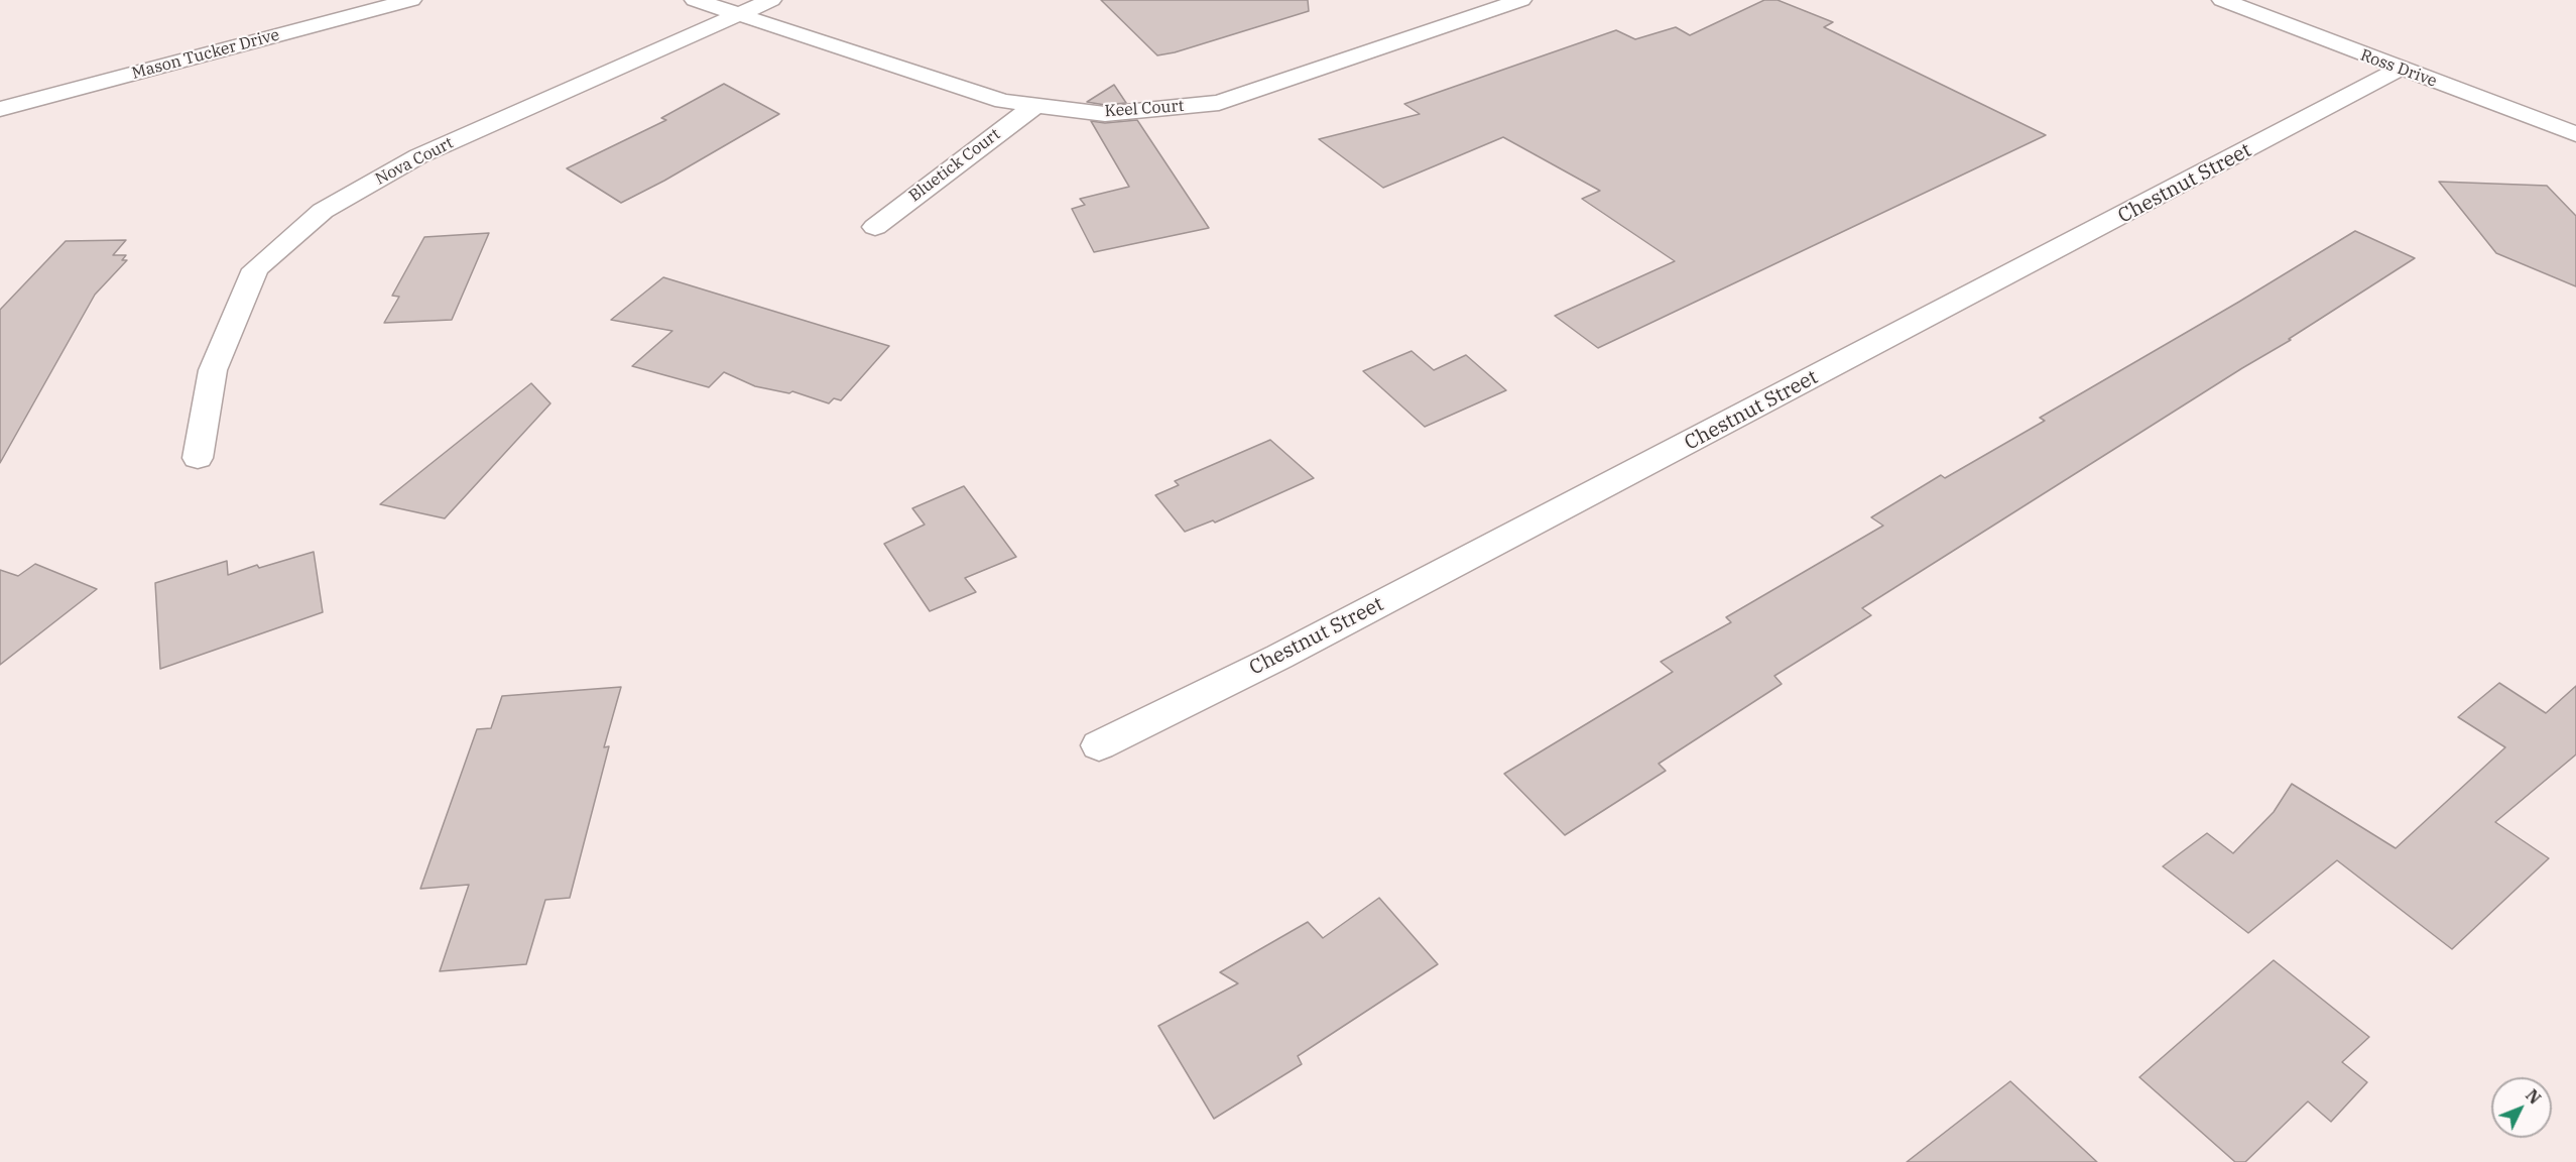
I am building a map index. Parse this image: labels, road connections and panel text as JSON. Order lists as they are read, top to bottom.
{
  "streets": {
    "street": [
      "Mason Tucker Drive",
      "Ross Drive",
      "Keel Court",
      "Nova Court",
      "Bluetick Court",
      "Chestnut Street"
    ]
  },
  "crossings": [
    ["Ross Drive", "Chestnut Street"],
    ["Keel Court", "Nova Court"],
    ["Keel Court", "Bluetick Court"]
  ],
  "north": "top right"
}
